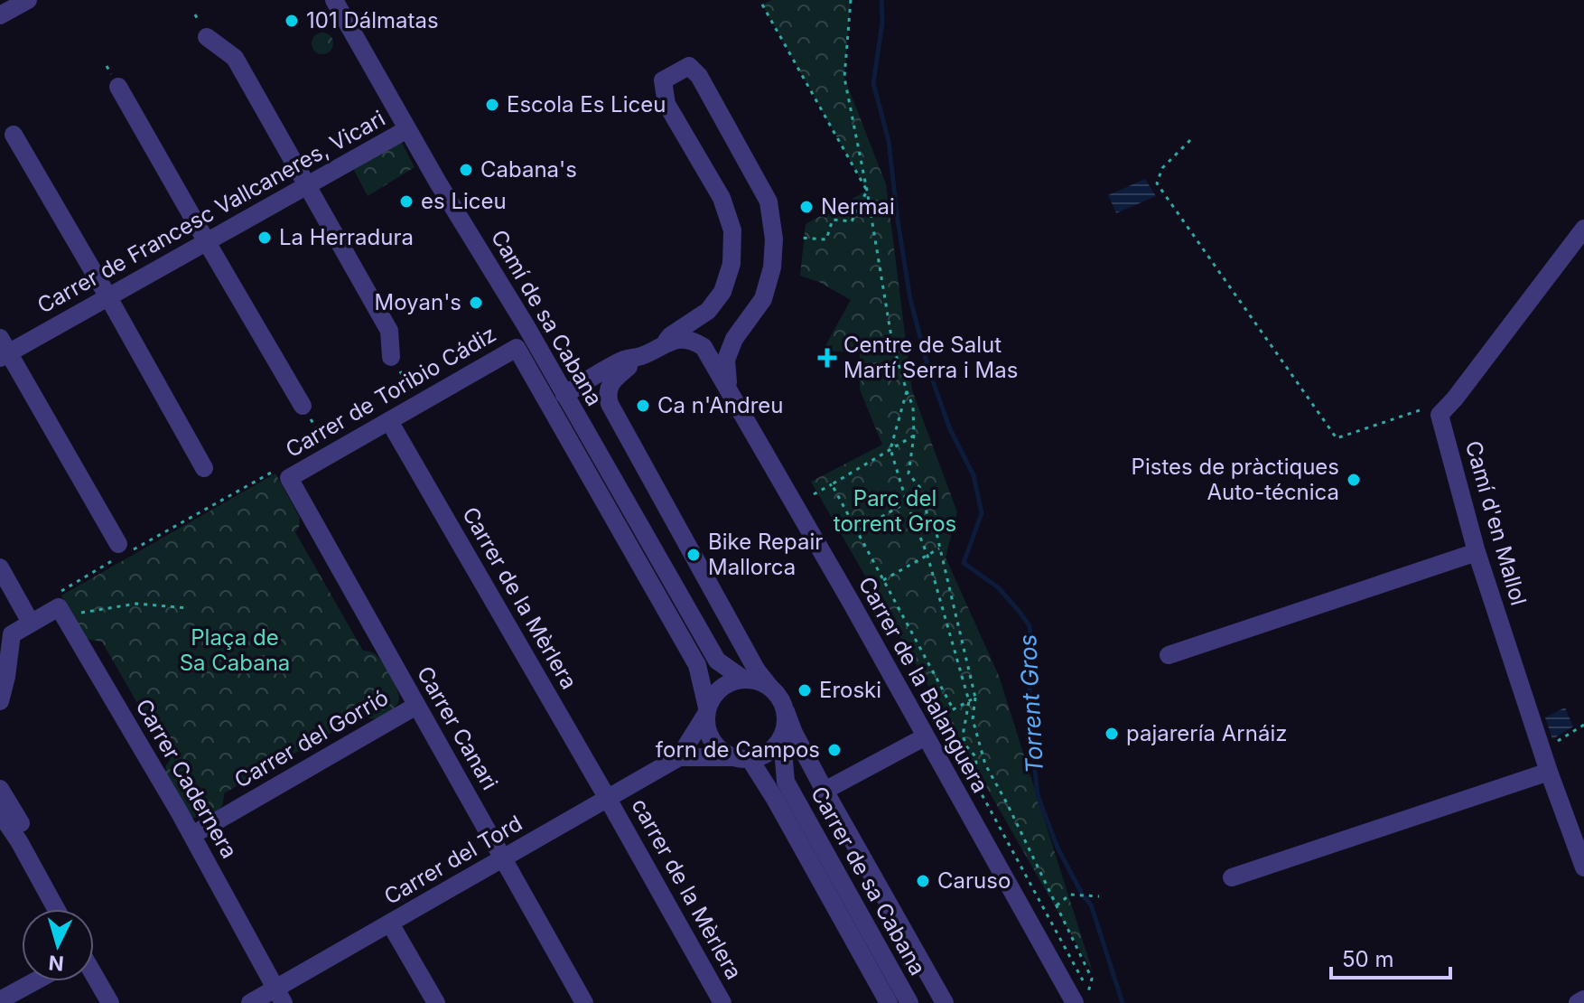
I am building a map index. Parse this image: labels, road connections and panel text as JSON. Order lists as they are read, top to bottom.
{
  "streets": {
    "street": [
      "Carrer de Francesc Vallcaneres, Vicari",
      "Camí de sa Cabana",
      "Carrer de Toribio Cádiz",
      "Camí d'en Mallol",
      "Carrer de la Mèrlera",
      "Carrer de la Balanguera",
      "Carrer Canari",
      "Carrer del Gorrió",
      "Carrer Cadernera",
      "Carrer del Tord",
      "Carrer de sa Cabana",
      "carrer de la Mèrlera"
    ]
  },
  "crossings": [
    ["Carrer de Francesc Vallcaneres, Vicari", "Camí de sa Cabana"],
    ["Carrer de Toribio Cádiz", "Carrer de la Mèrlera"],
    ["Carrer de Toribio Cádiz", "Carrer Canari"],
    ["Carrer de Toribio Cádiz", "Carrer del Tord"],
    ["Carrer de Toribio Cádiz", "Carrer de sa Cabana"],
    ["Carrer de la Mèrlera", "Carrer del Tord"],
    ["Carrer de la Mèrlera", "carrer de la Mèrlera"],
    ["Carrer Canari", "Carrer del Gorrió"],
    ["Carrer Canari", "Carrer del Tord"],
    ["Carrer del Gorrió", "Carrer Cadernera"],
    ["Carrer Cadernera", "Carrer del Tord"],
    ["Carrer del Tord", "Carrer de sa Cabana"],
    ["Carrer del Tord", "carrer de la Mèrlera"]
  ],
  "water": ["Torrent Gros"],
  "parks": ["Parc del torrent Gros", "Plaça de Sa Cabana"],
  "places": {
    "other": [
      "101 Dálmatas",
      "Escola Es Liceu",
      "Cabana's",
      "es Liceu",
      "Nermai",
      "La Herradura",
      "Moyan's",
      "Ca n'Andreu",
      "Pistes de pràctiques Auto-técnica",
      "Bike Repair Mallorca",
      "Eroski",
      "pajarería Arnáiz",
      "forn de Campos",
      "Caruso"
    ],
    "health": ["Centre de Salut Martí Serra i Mas"]
  },
  "scale_bar": "50 m",
  "north": "bottom"
}
